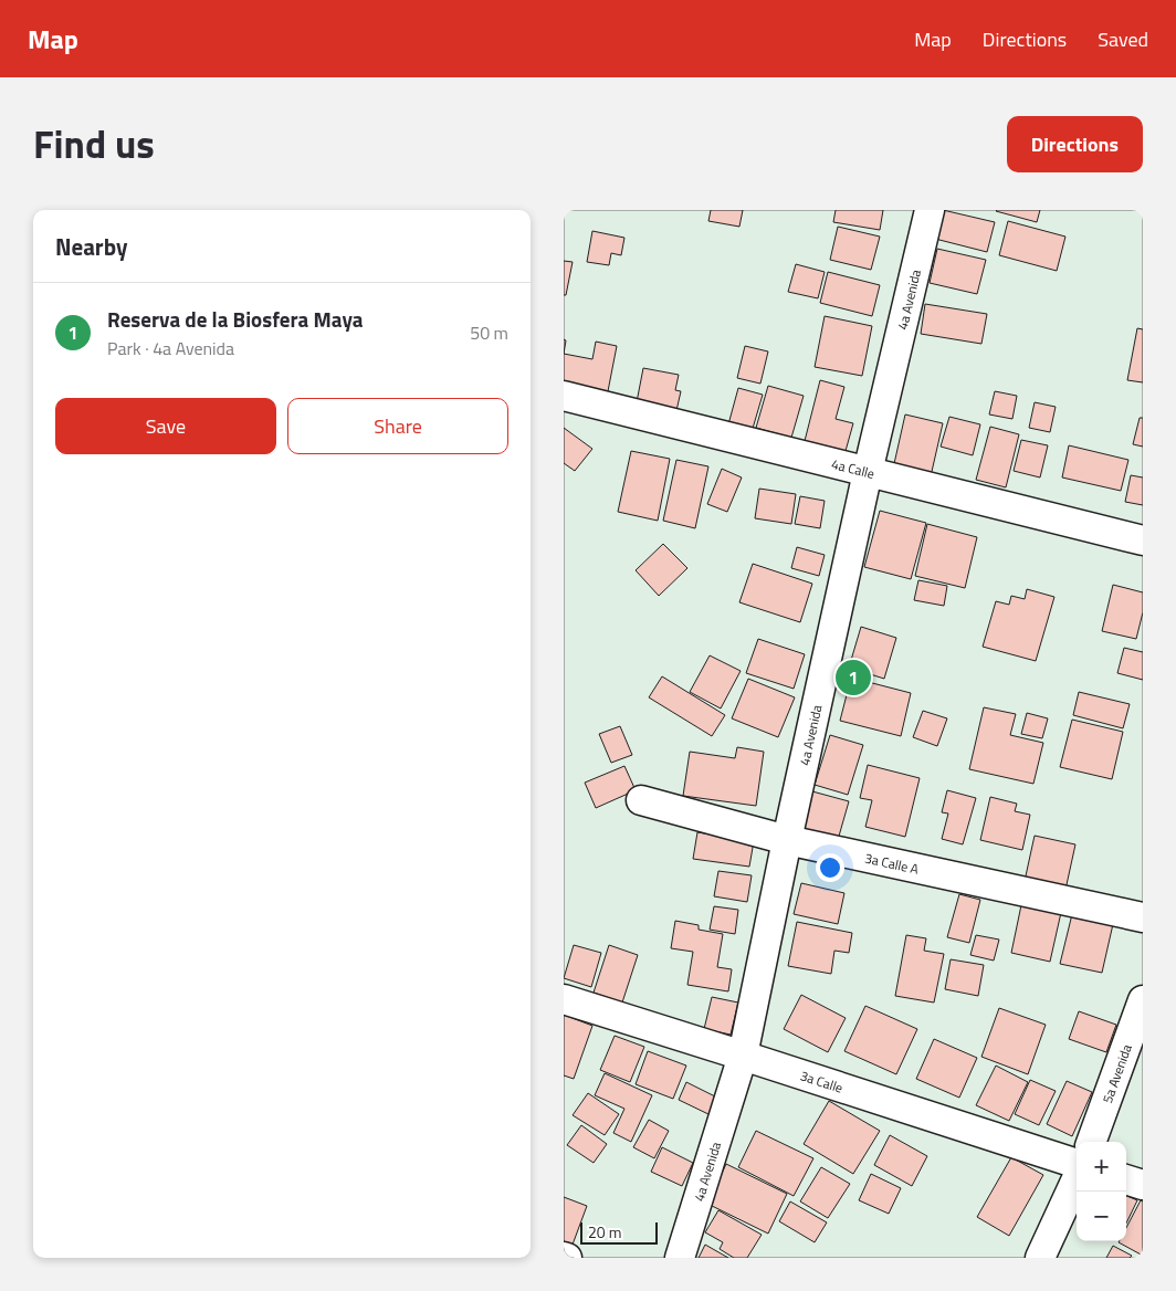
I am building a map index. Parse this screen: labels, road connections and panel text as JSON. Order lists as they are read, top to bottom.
{
  "streets": {
    "street": [
      "4a Avenida",
      "4a Calle",
      "3a Calle A",
      "5a Avenida",
      "3a Calle"
    ]
  },
  "crossings": [
    ["4a Avenida", "4a Calle"],
    ["4a Avenida", "3a Calle A"],
    ["4a Avenida", "3a Calle"]
  ],
  "scale_bar": "20 m",
  "page": {
    "header": "Map",
    "nav": ["Map", "Directions", "Saved"],
    "title": "Find us",
    "buttons": [
      "Directions",
      ["Save", "Share"]
    ],
    "heading": "Nearby",
    "list": [
      {
        "mark": "1",
        "name": "Reserva de la Biosfera Maya",
        "note": "Park · 4a Avenida",
        "value": "50 m"
      }
    ],
    "pins": "1",
    "map_buttons": ["+", "−"],
    "scale": "20 m"
  }
}
